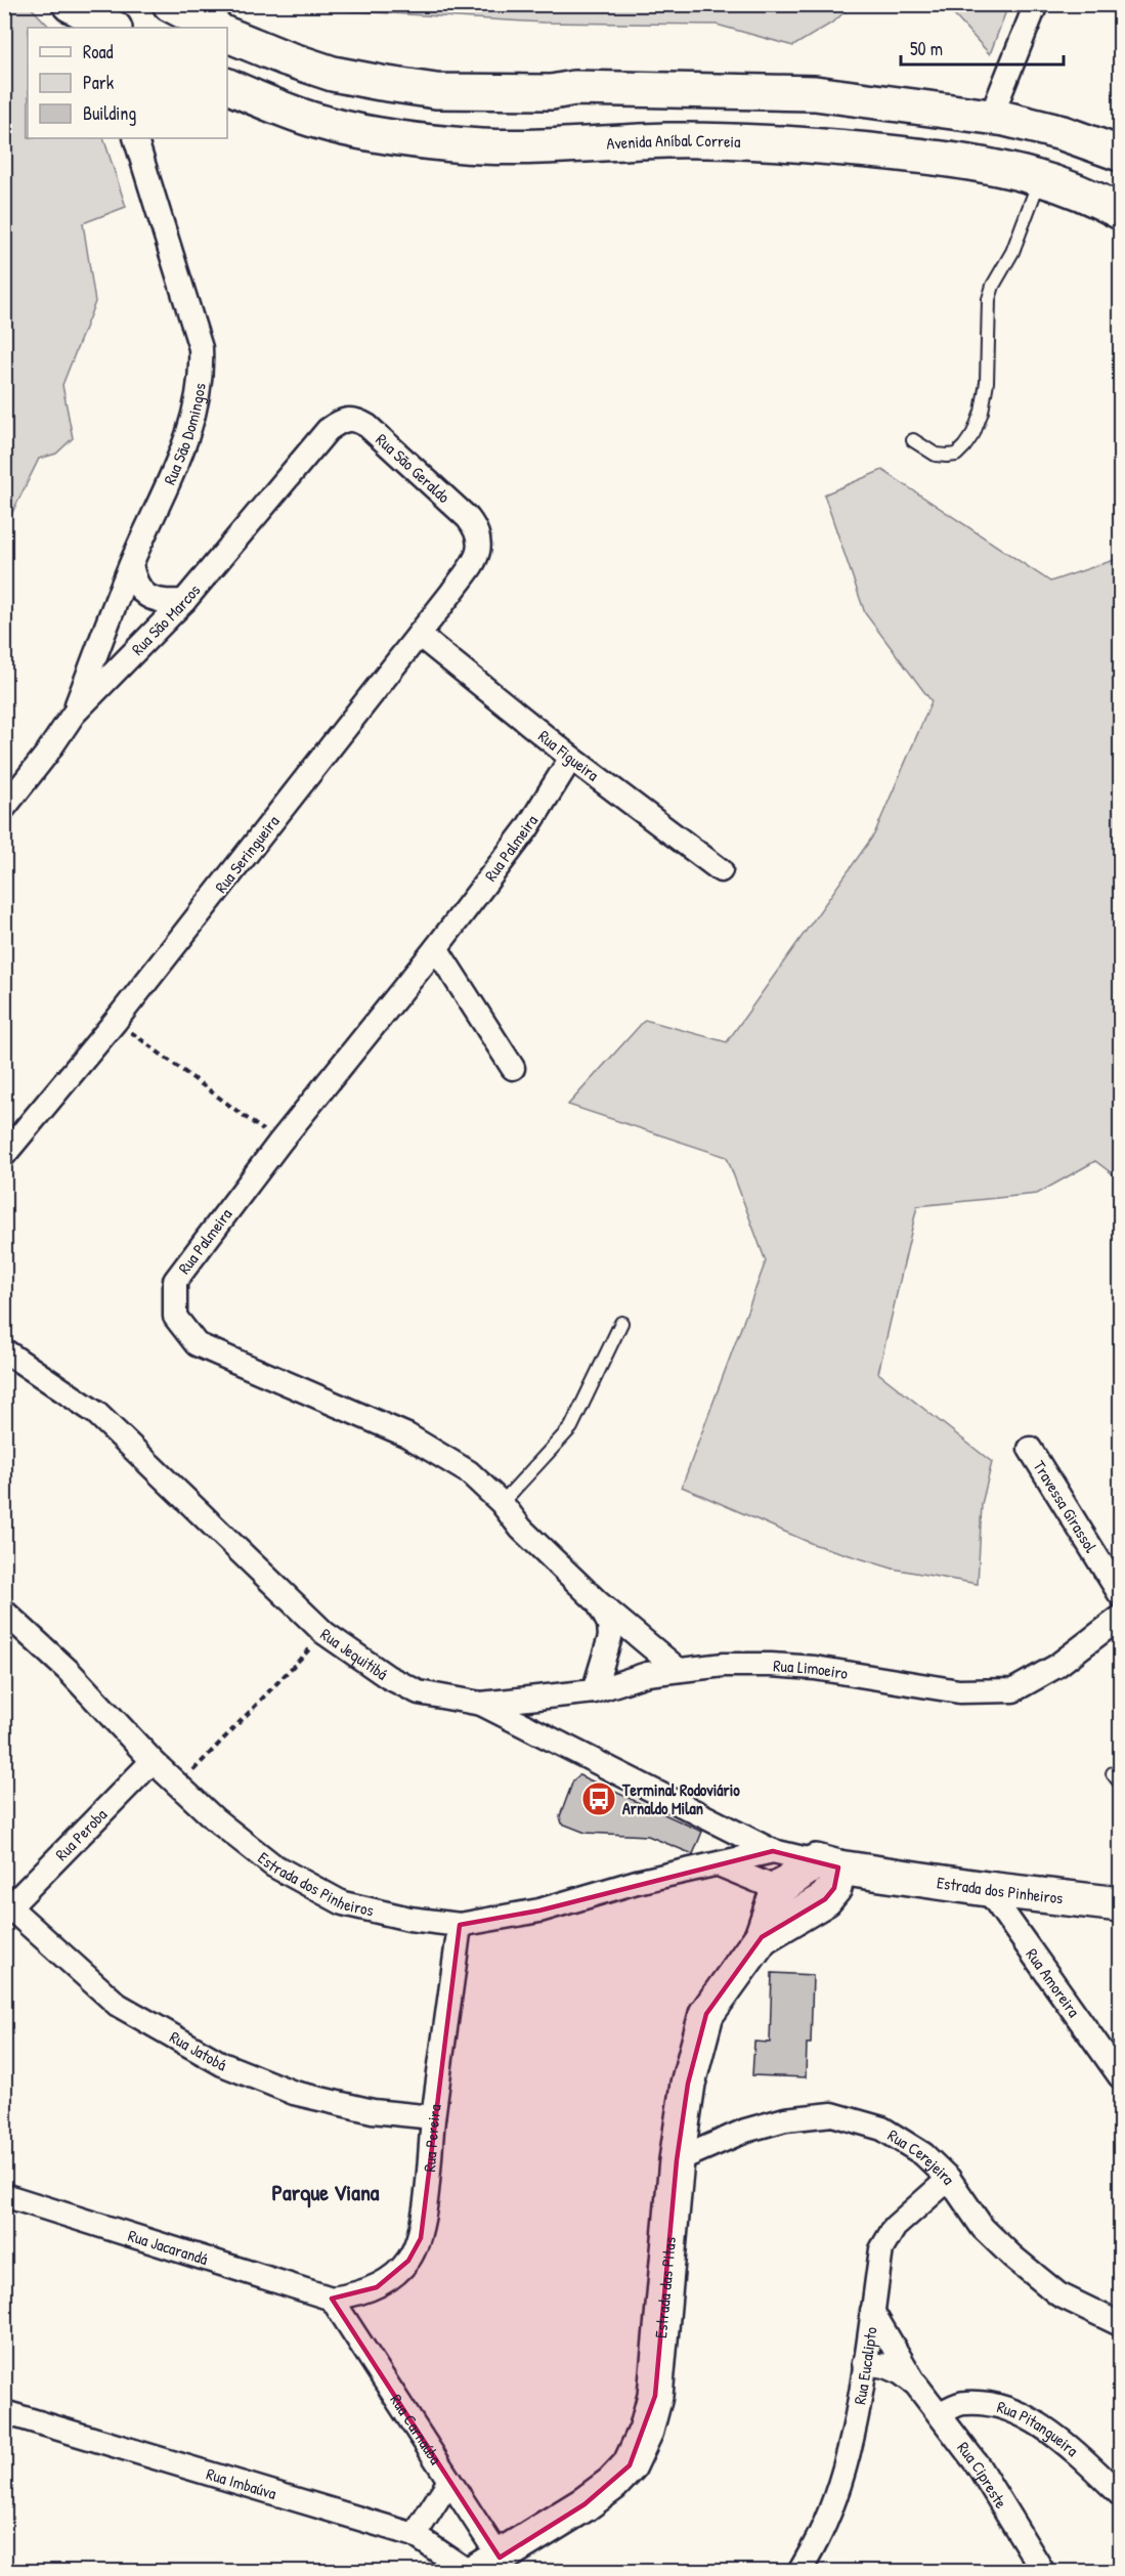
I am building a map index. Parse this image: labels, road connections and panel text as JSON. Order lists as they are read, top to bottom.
{
  "streets": {
    "main road": ["Avenida Aníbal Correia", "Estrada dos Pinheiros", "Estrada das Pitas"],
    "street": [
      "Rua São Domingos",
      "Rua São Geraldo",
      "Rua São Marcos",
      "Rua Figueira",
      "Rua Palmeira",
      "Rua Seringueira",
      "Travessa Girassol",
      "Rua Jequitibá",
      "Rua Limoeiro",
      "Rua Peroba",
      "Rua Amoreira",
      "Rua Jatobá",
      "Rua Pereira",
      "Rua Cerejeira",
      "Rua Jacarandá",
      "Rua Eucalipto",
      "Rua Carnaúba",
      "Rua Pitangueira",
      "Rua Cipreste",
      "Rua Imbaúva"
    ]
  },
  "crossings": [
    ["Rua São Domingos", "Rua São Marcos"],
    ["Rua São Geraldo", "Rua São Marcos"],
    ["Rua São Geraldo", "Rua Seringueira"],
    ["Rua Figueira", "Rua Palmeira"],
    ["Rua Figueira", "Rua Seringueira"],
    ["Rua Palmeira", "Rua Limoeiro"],
    ["Rua Jequitibá", "Rua Limoeiro"],
    ["Rua Jequitibá", "Estrada dos Pinheiros"],
    ["Rua Peroba", "Estrada dos Pinheiros"],
    ["Rua Peroba", "Rua Jatobá"],
    ["Estrada dos Pinheiros", "Rua Amoreira"],
    ["Estrada dos Pinheiros", "Rua Pereira"],
    ["Rua Jatobá", "Rua Pereira"],
    ["Rua Pereira", "Rua Jacarandá"],
    ["Rua Pereira", "Rua Carnaúba"],
    ["Rua Cerejeira", "Estrada das Pitas"],
    ["Rua Cerejeira", "Rua Eucalipto"],
    ["Rua Jacarandá", "Rua Carnaúba"],
    ["Estrada das Pitas", "Rua Carnaúba"],
    ["Estrada das Pitas", "Rua Imbaúva"],
    ["Rua Eucalipto", "Rua Cipreste"],
    ["Rua Carnaúba", "Rua Imbaúva"],
    ["Rua Pitangueira", "Rua Cipreste"]
  ],
  "districts": ["Parque Viana"],
  "places": {
    "bus stop": ["Terminal Rodoviário Arnaldo Milan"]
  },
  "legend": ["Road", "Park", "Building"],
  "scale_bar": "50 m"
}
